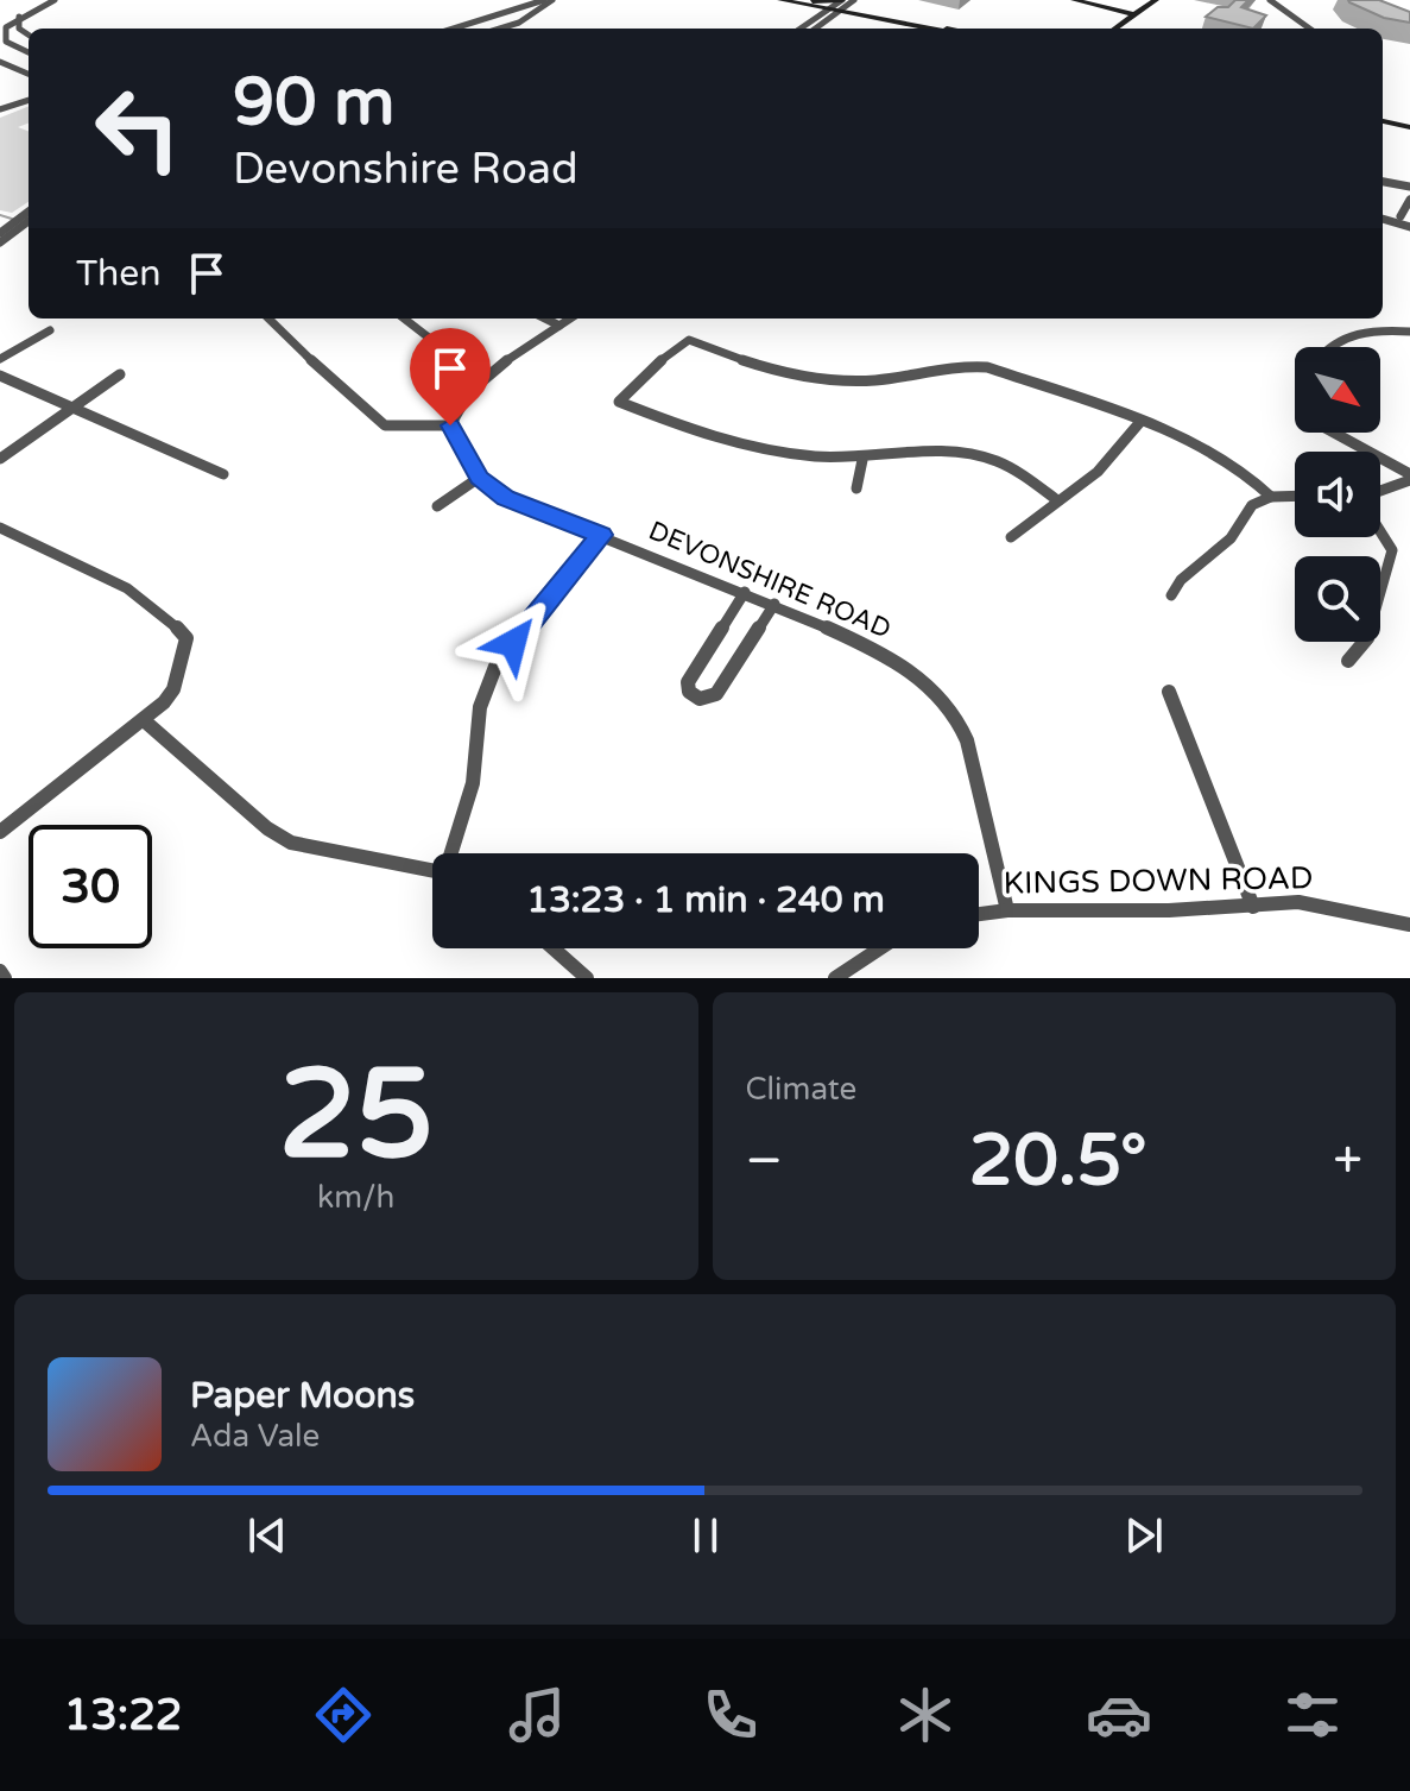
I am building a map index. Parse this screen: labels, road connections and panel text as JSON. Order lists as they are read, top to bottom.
{
  "streets": {
    "street": ["DEVONSHIRE ROAD", "KINGS DOWN ROAD"]
  },
  "crossings": [
    ["DEVONSHIRE ROAD", "KINGS DOWN ROAD"]
  ],
  "north": "bottom right",
  "page": {
    "turn": ["90 m", "Devonshire Road"],
    "then": "Then",
    "limit": "30",
    "trip": "13:23 · 1 min · 240 m",
    "tile": [
      ["25", "km/h"],
      "Climate"
    ],
    "heat": ["−", "20.5°", "+"],
    "song": ["Paper Moons", "Ada Vale"],
    "tabs": "13:22"
  }
}
